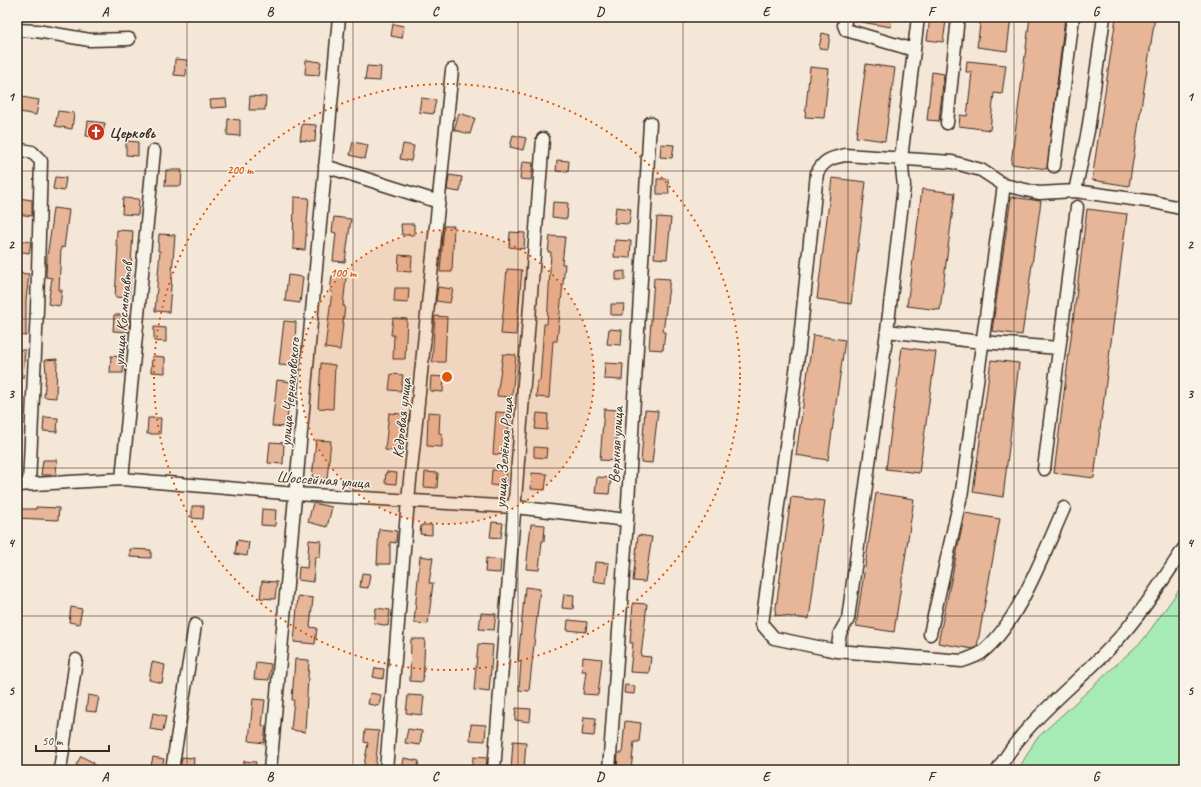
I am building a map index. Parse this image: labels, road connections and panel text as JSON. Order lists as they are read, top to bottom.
{
  "streets": {
    "street": [
      "улица Космонавтов",
      "улица Черняховского",
      "Кедровая улица",
      "Верхняя улица",
      "улица Зелёная Роща",
      "Шоссейная улица"
    ]
  },
  "crossings": [
    ["улица Космонавтов", "Шоссейная улица"],
    ["улица Черняховского", "Шоссейная улица"],
    ["Кедровая улица", "Шоссейная улица"],
    ["Верхняя улица", "Шоссейная улица"],
    ["улица Зелёная Роща", "Шоссейная улица"]
  ],
  "places": {
    "church": ["Церковь"]
  },
  "scale_bar": "50 m",
  "grid": {
    "columns": [
      "A",
      "B",
      "C",
      "D",
      "E",
      "F",
      "G"
    ],
    "rows": [
      "1",
      "2",
      "3",
      "4",
      "5"
    ]
  },
  "rings": ["200 m", "100 m"]
}
